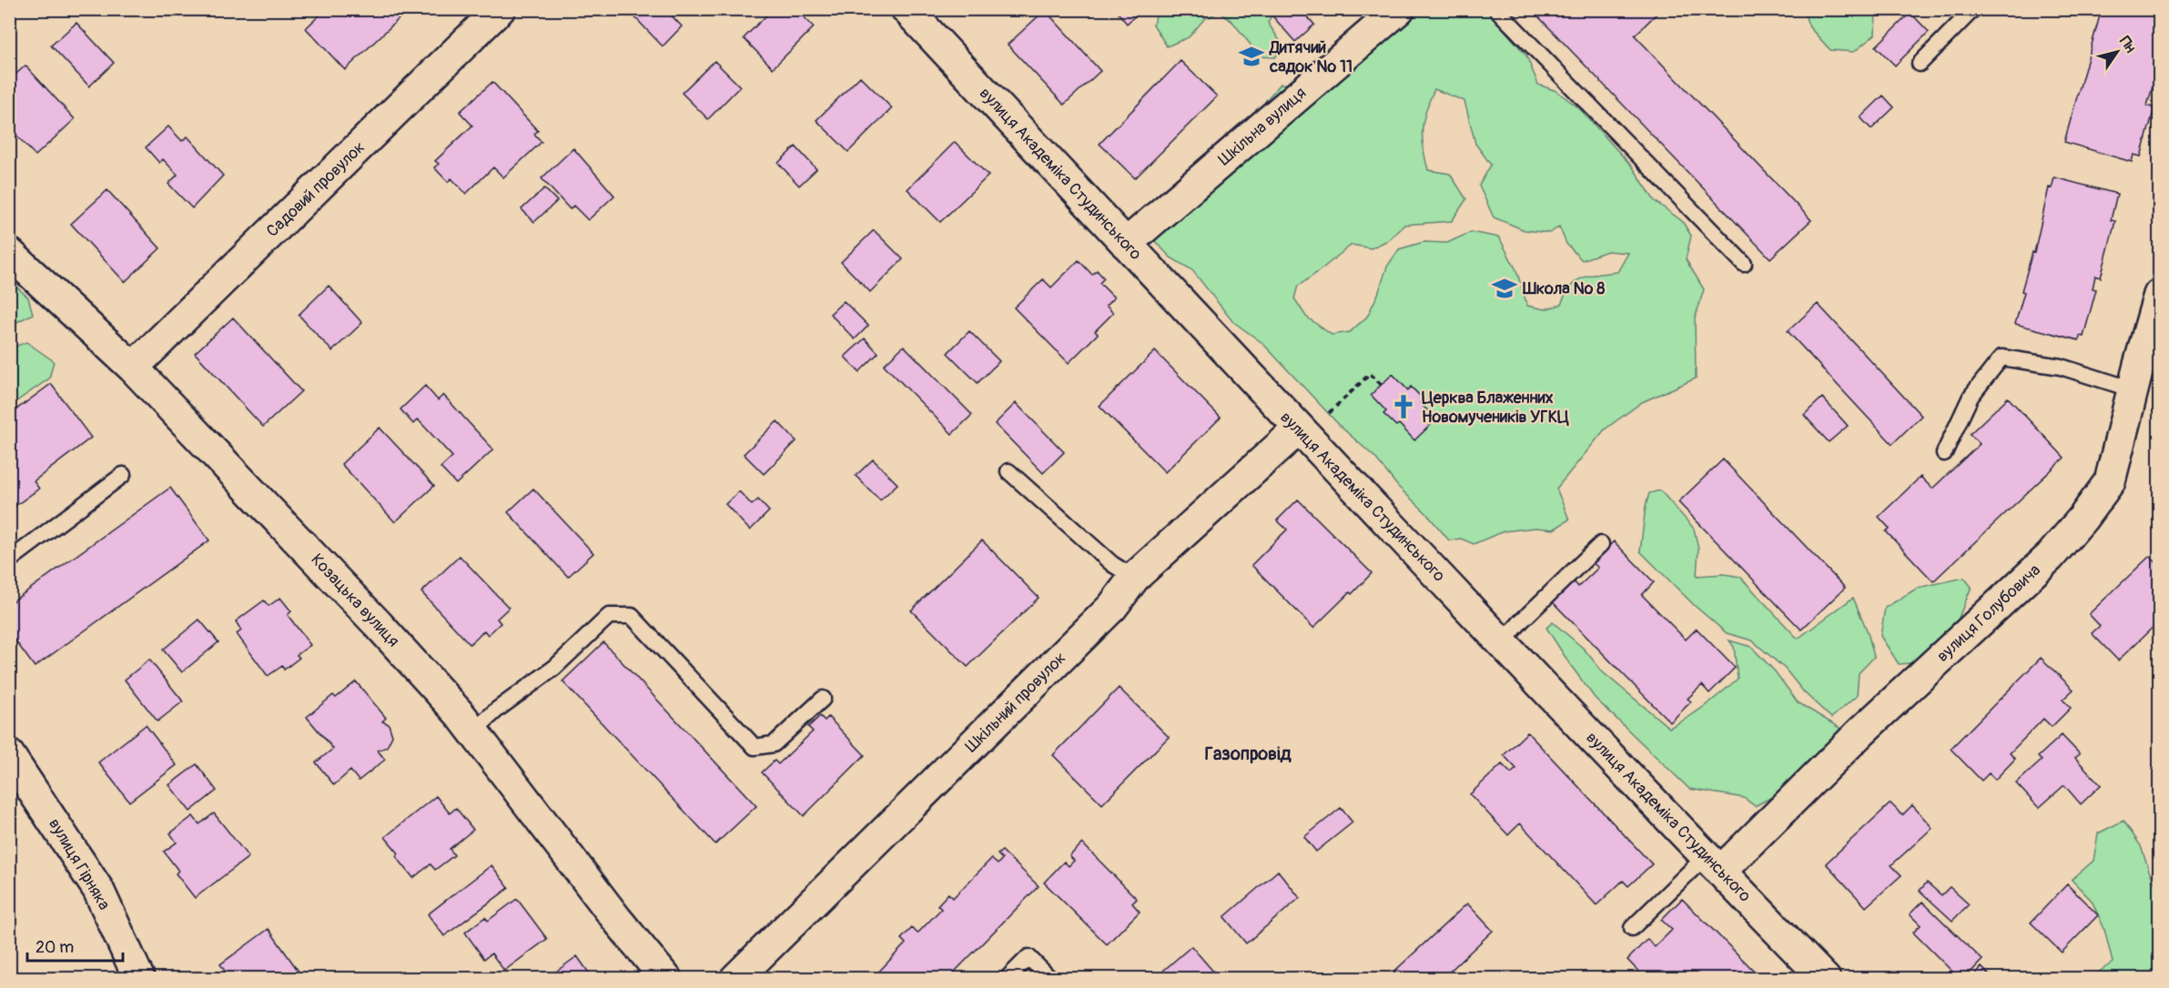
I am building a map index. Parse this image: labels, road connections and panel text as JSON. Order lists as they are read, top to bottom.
{
  "streets": {
    "street": [
      "Шкільна вулиця",
      "вулиця Академіка Студинського",
      "Садовий провулок",
      "Козацька вулиця",
      "вулиця Голубовича",
      "Шкільний провулок",
      "вулиця Гірняка"
    ]
  },
  "crossings": [
    ["Шкільна вулиця", "вулиця Академіка Студинського"],
    ["вулиця Академіка Студинського", "вулиця Голубовича"],
    ["вулиця Академіка Студинського", "Шкільний провулок"],
    ["Садовий провулок", "Козацька вулиця"]
  ],
  "districts": ["Газопровід"],
  "places": {
    "school or university": ["Дитячий садок № 11", "Школа № 8"],
    "church": ["Церква Блаженних Новомучеників УГКЦ"]
  },
  "scale_bar": "20 m",
  "north": "top right"
}
